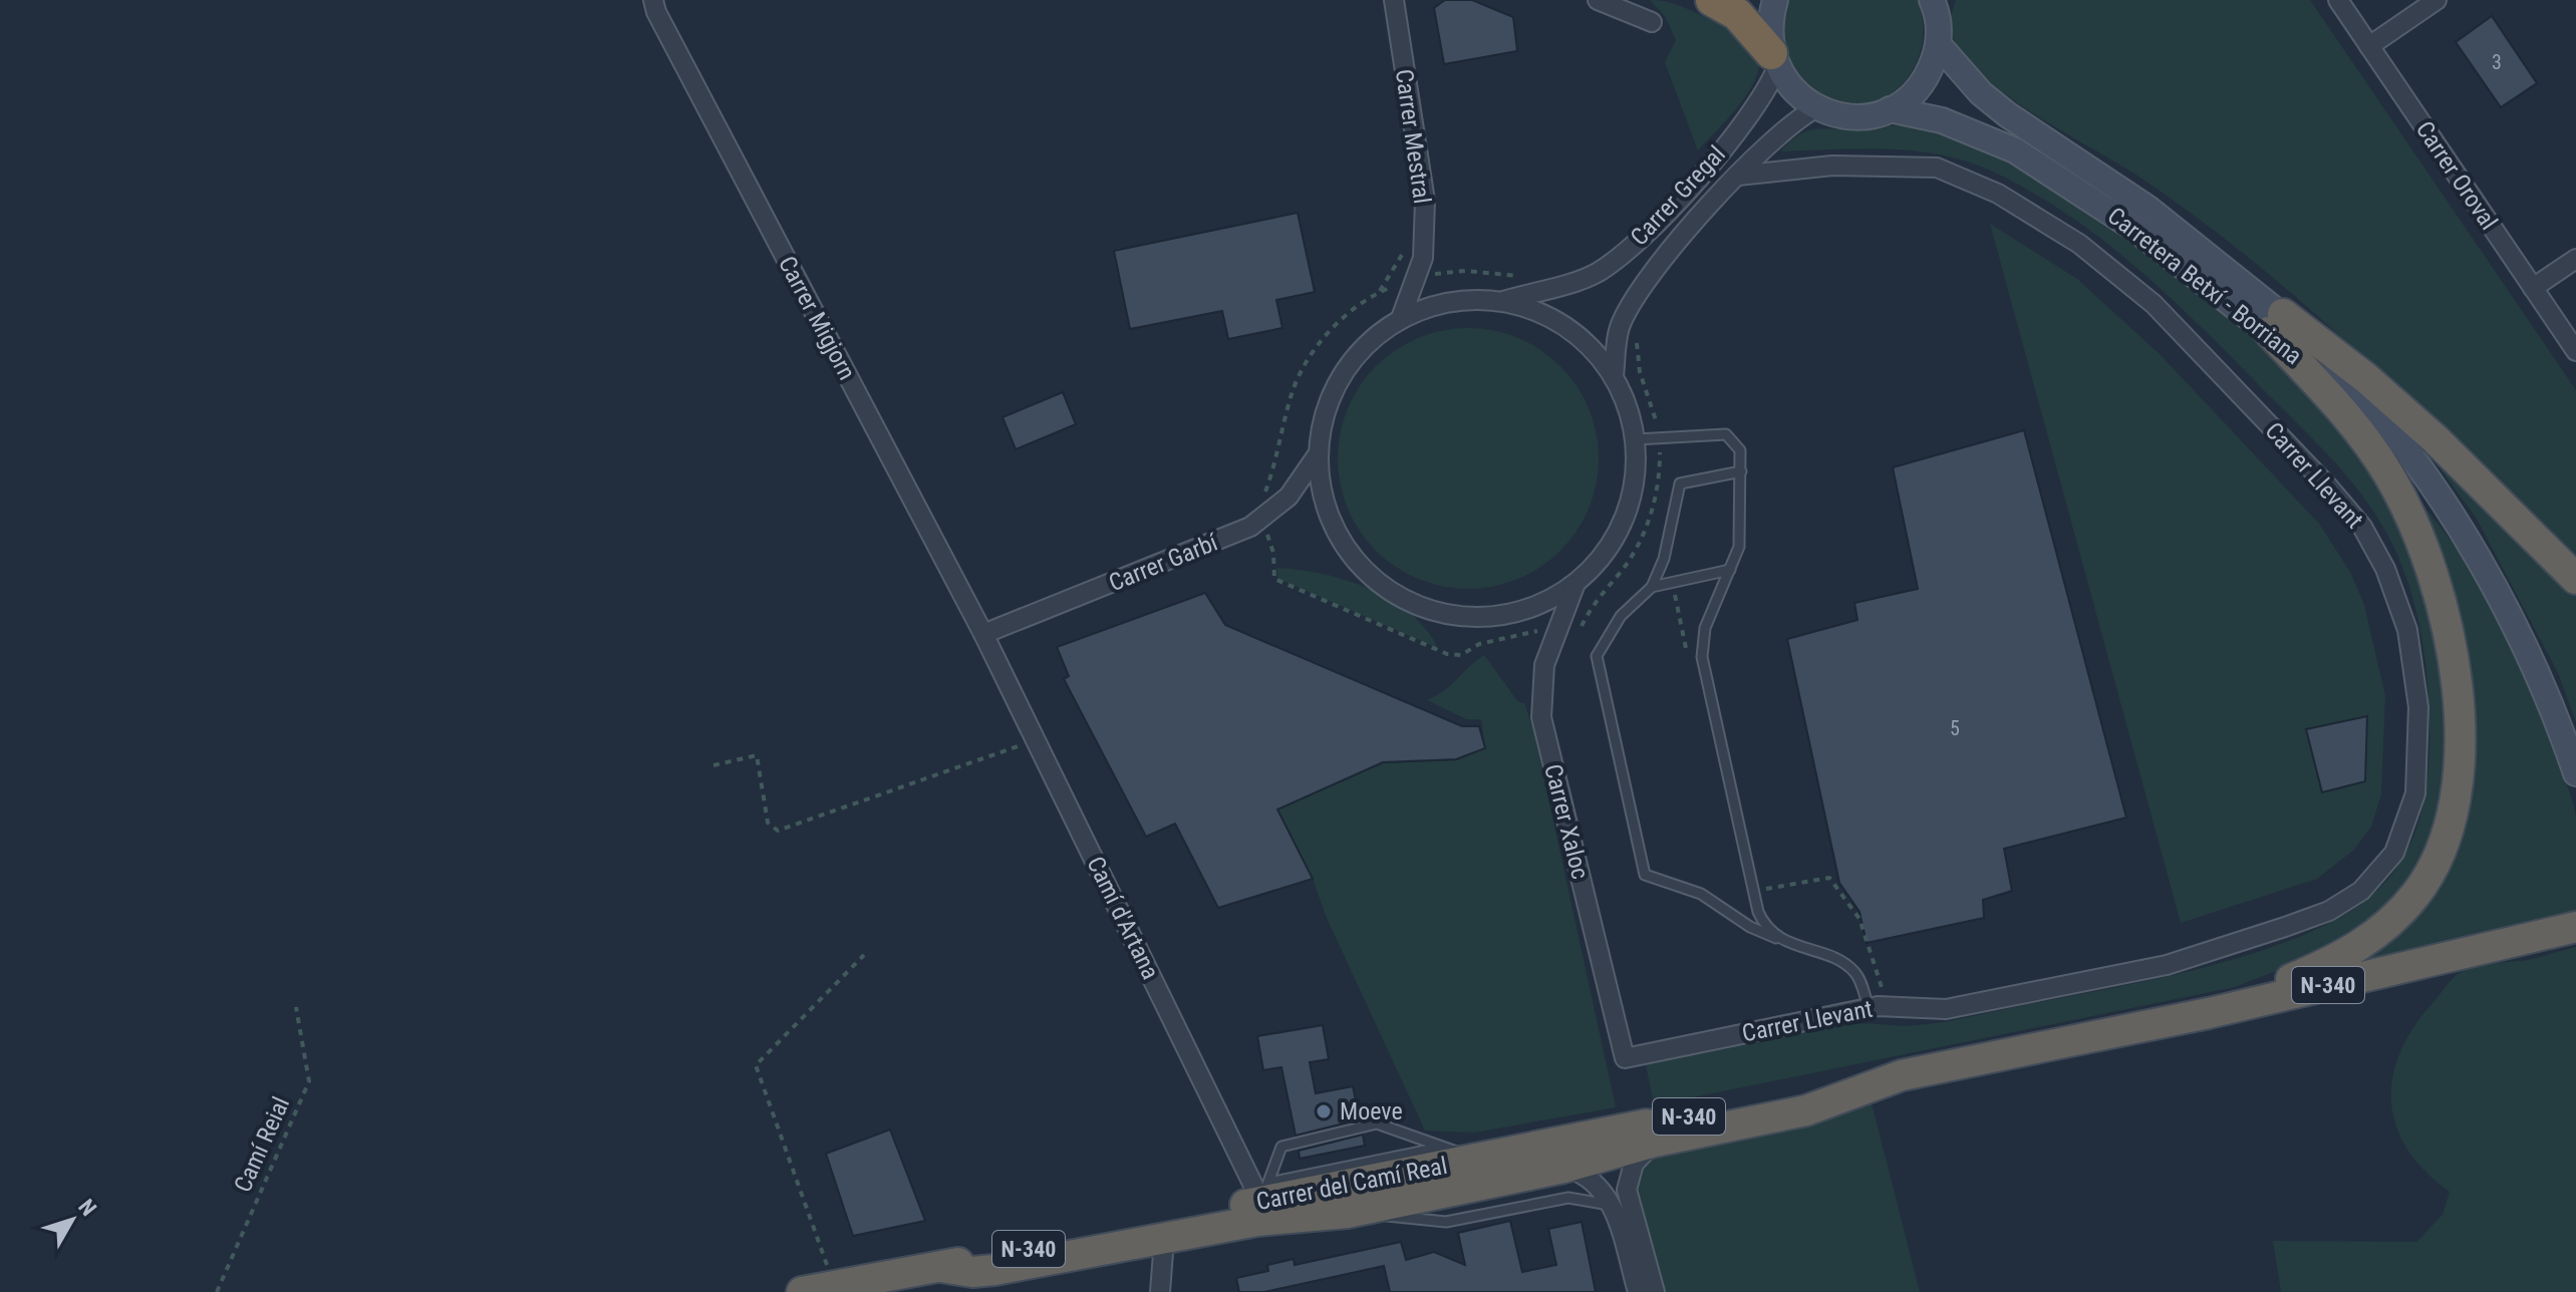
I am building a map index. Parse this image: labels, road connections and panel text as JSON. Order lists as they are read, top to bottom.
{
  "streets": {
    "highway": ["N-340", "Carrer del Camí Real"],
    "main road": ["Carretera Betxí - Borriana"],
    "street": [
      "Carrer Mestral",
      "Carrer Oroval",
      "Carrer Gregal",
      "Carrer Migjorn",
      "Carrer Llevant",
      "Carrer Garbí",
      "Carrer Xaloc",
      "Camí d'Artana"
    ],
    "path": ["Camí Reial"]
  },
  "crossings": [
    ["Carrer Gregal", "Carrer Llevant"],
    ["Carrer Migjorn", "Carrer Garbí"],
    ["Carrer Migjorn", "Camí d'Artana"],
    ["Carrer Llevant", "Carrer Xaloc"],
    ["Carrer Garbí", "Camí d'Artana"],
    ["Camí d'Artana", "Carrer del Camí Real"],
    ["N-340", "Carrer del Camí Real"]
  ],
  "places": ["Moeve"],
  "house_numbers": ["3", "5"],
  "north": "top right"
}
